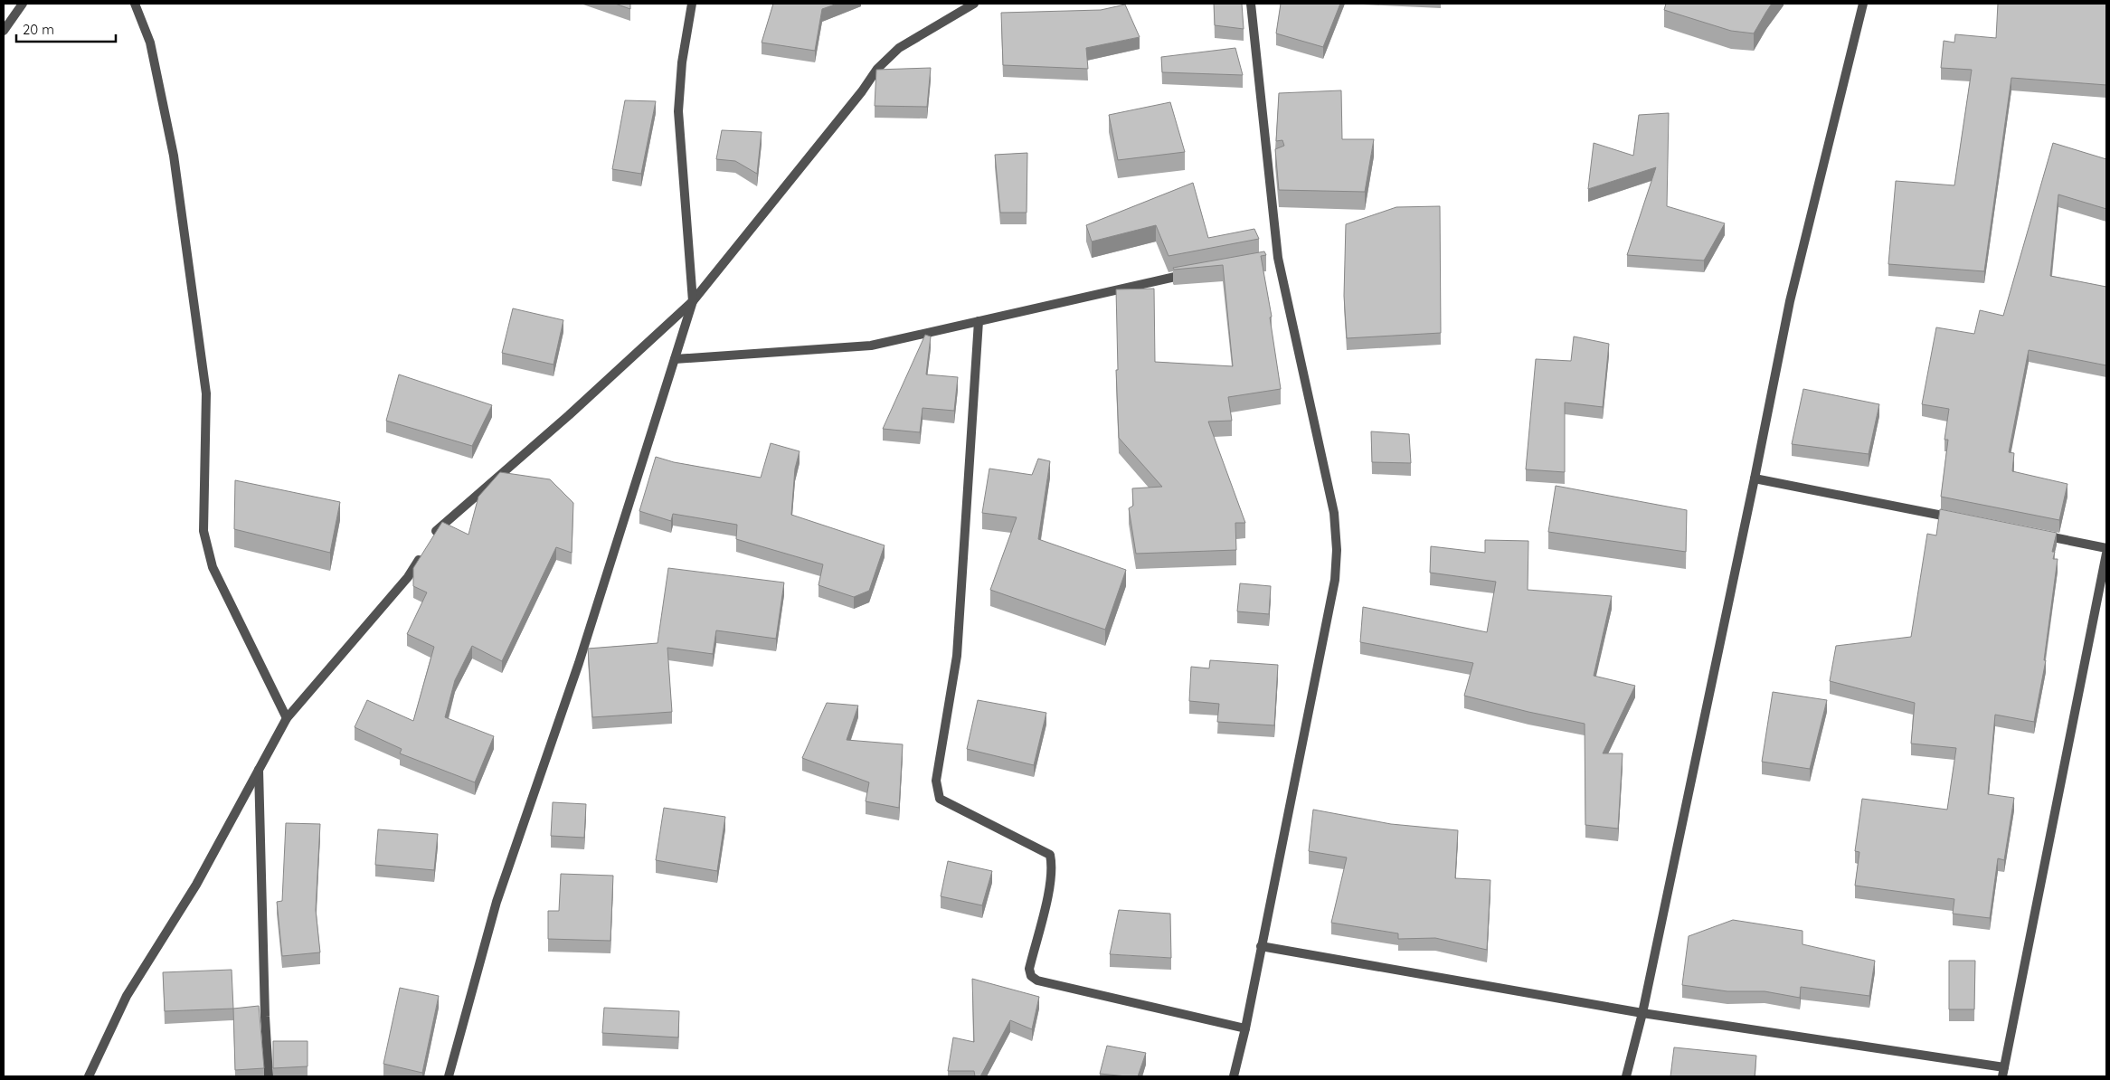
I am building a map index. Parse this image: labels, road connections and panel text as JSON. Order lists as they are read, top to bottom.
{
  "scale_bar": "20 m"
}
